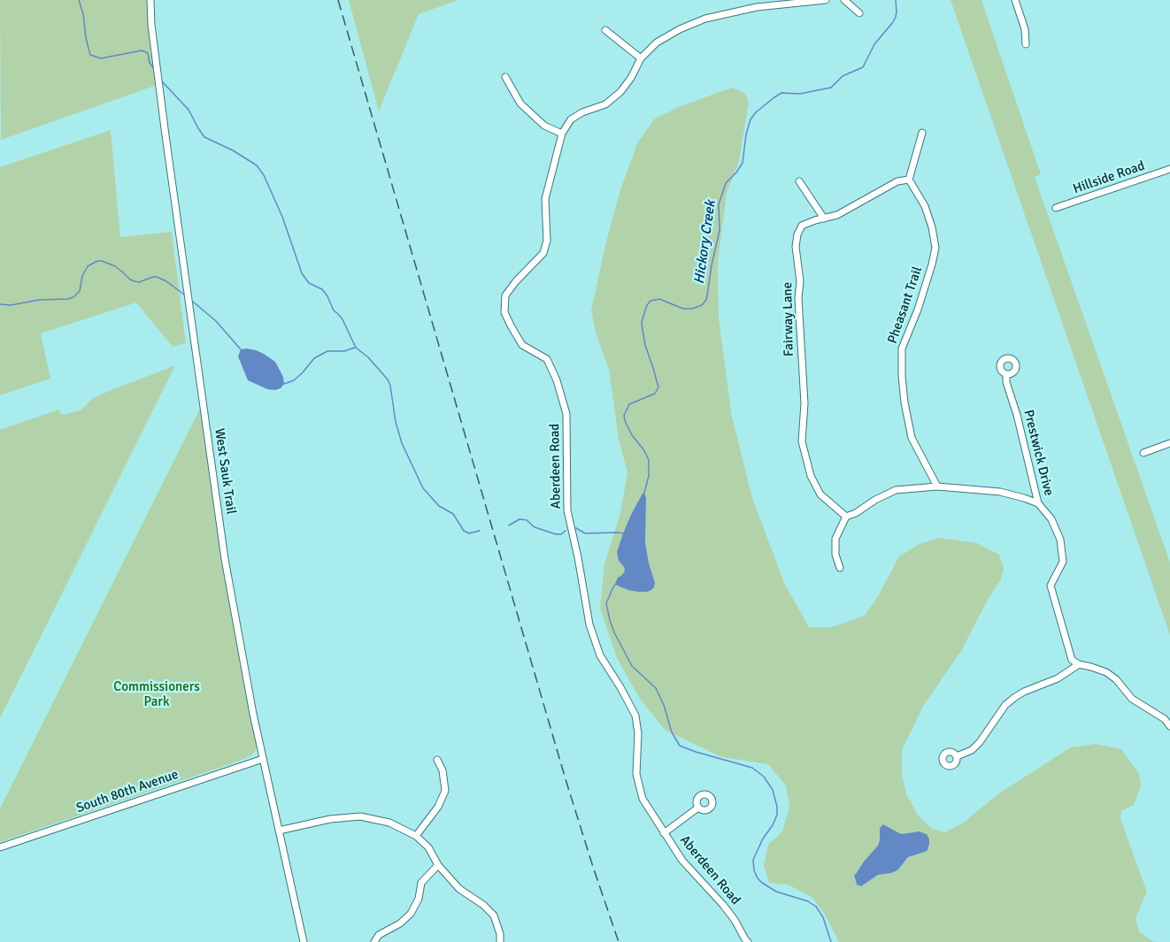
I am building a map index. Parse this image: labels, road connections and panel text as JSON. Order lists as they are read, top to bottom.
{
  "streets": {
    "street": [
      "Hillside Road",
      "Pheasant Trail",
      "Fairway Lane",
      "Prestwick Drive",
      "Aberdeen Road",
      "West Sauk Trail",
      "South 80th Avenue"
    ]
  },
  "crossings": [
    ["Pheasant Trail", "Fairway Lane"],
    ["West Sauk Trail", "South 80th Avenue"]
  ],
  "water": ["Hickory Creek"],
  "parks": ["Commissioners Park"]
}
